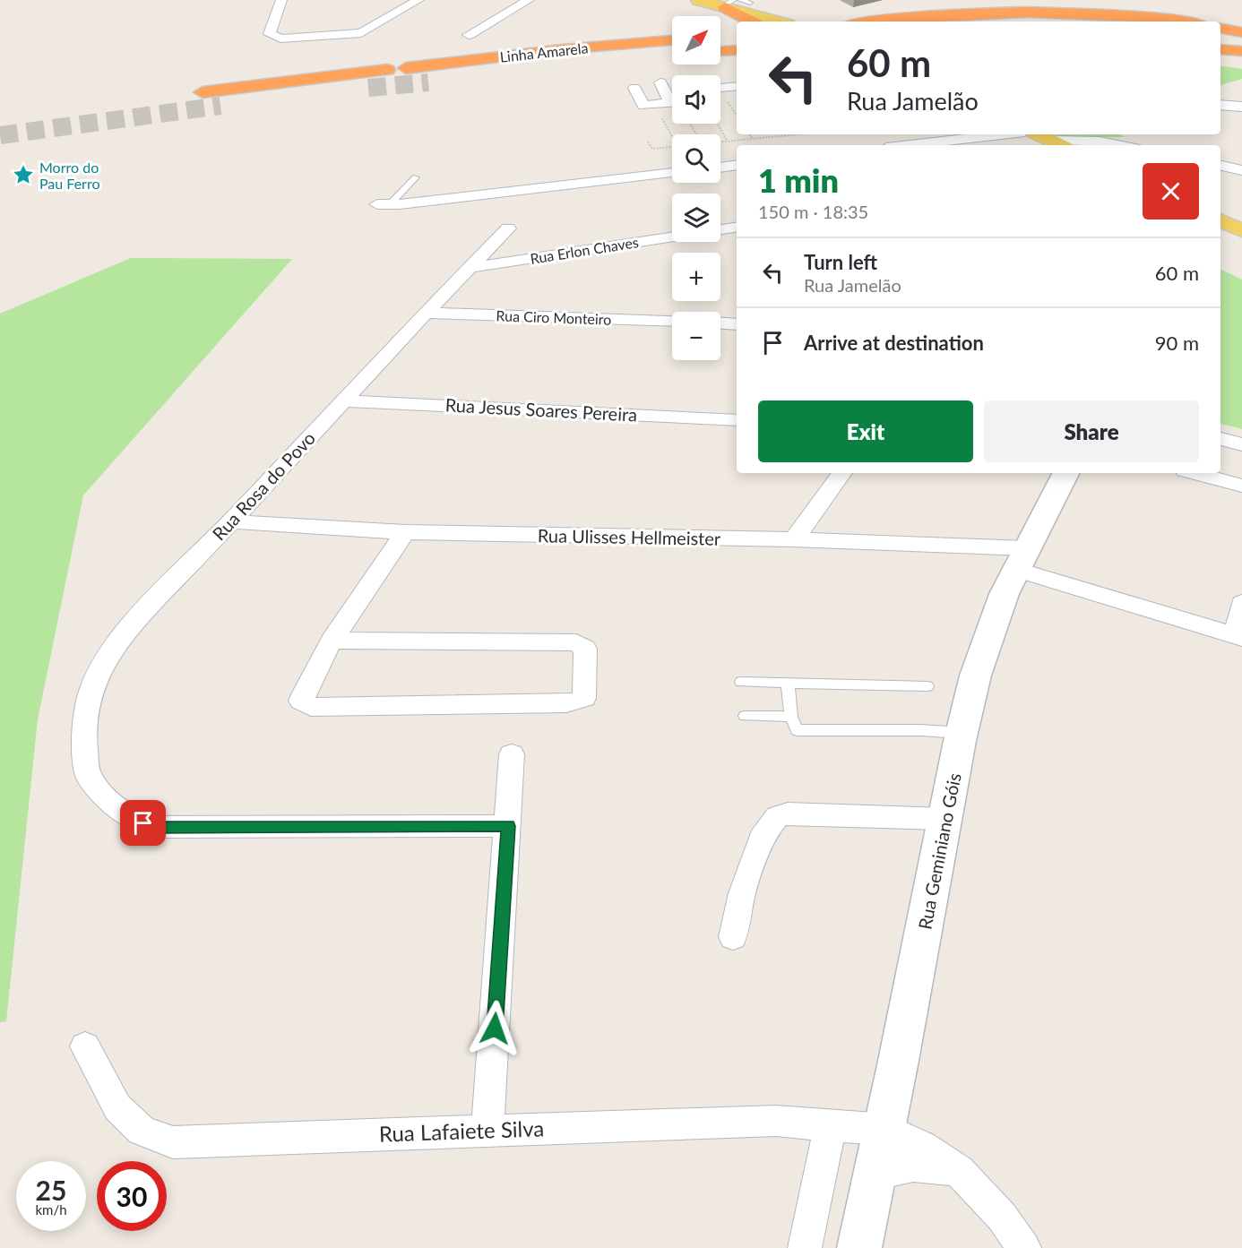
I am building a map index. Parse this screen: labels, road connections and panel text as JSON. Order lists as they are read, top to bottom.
{
  "streets": {
    "highway": ["Linha Amarela"],
    "street": [
      "Rua Erlon Chaves",
      "Rua Ciro Monteiro",
      "Rua Jesus Soares Pereira",
      "Rua Rosa do Povo",
      "Rua Ulisses Hellmeister",
      "Rua Geminiano Góis",
      "Rua Lafaiete Silva"
    ]
  },
  "crossings": [
    ["Rua Erlon Chaves", "Rua Rosa do Povo"],
    ["Rua Ciro Monteiro", "Rua Rosa do Povo"],
    ["Rua Jesus Soares Pereira", "Rua Rosa do Povo"],
    ["Rua Rosa do Povo", "Rua Ulisses Hellmeister"],
    ["Rua Ulisses Hellmeister", "Rua Geminiano Góis"],
    ["Rua Geminiano Góis", "Rua Lafaiete Silva"]
  ],
  "places": {
    "place": ["Morro do Pau Ferro"]
  },
  "north": "top right",
  "page": {
    "map_buttons": ["+", "−"],
    "turn": ["60 m", "Rua Jamelão"],
    "heading": ["1 min", "150 m · 18:35"],
    "list": [
      {
        "name": "Turn left",
        "note": "Rua Jamelão",
        "value": "60 m"
      },
      {
        "name": "Arrive at destination",
        "value": "90 m"
      }
    ],
    "buttons": ["Exit", "Share"],
    "speed": "25 km/h",
    "limit": "30"
  }
}
